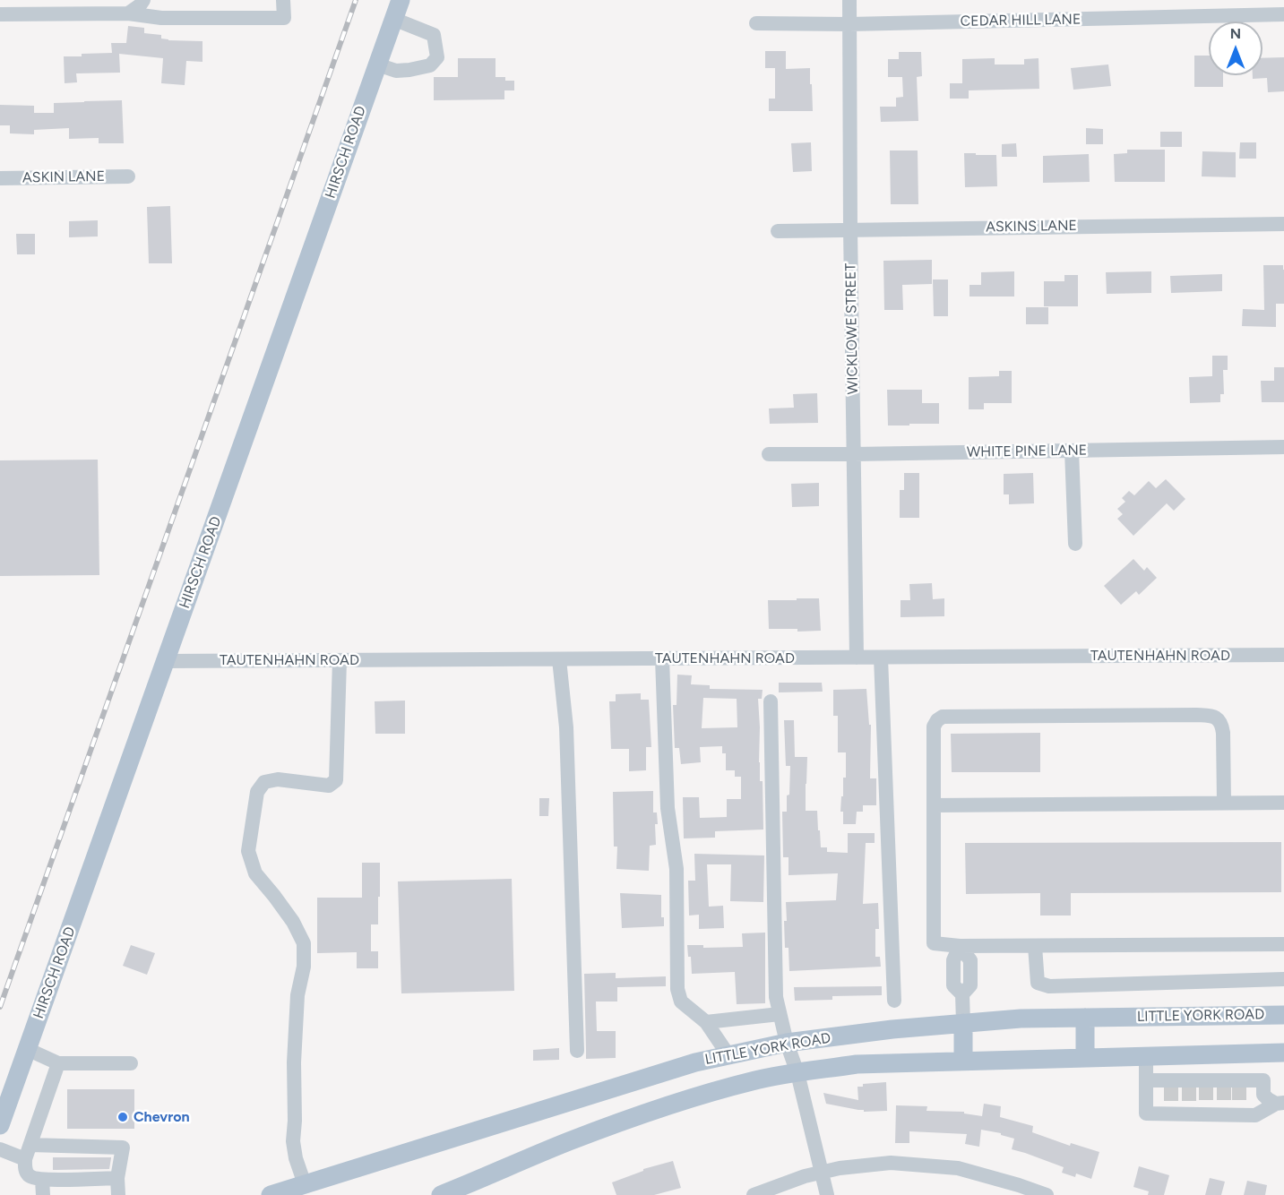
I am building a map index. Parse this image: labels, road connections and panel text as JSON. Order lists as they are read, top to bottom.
{
  "streets": {
    "main road": ["HIRSCH ROAD", "LITTLE YORK ROAD"],
    "street": [
      "CEDAR HILL LANE",
      "ASKIN LANE",
      "ASKINS LANE",
      "WICKLOWE STREET",
      "WHITE PINE LANE",
      "TAUTENHAHN ROAD"
    ]
  },
  "crossings": [
    ["CEDAR HILL LANE", "WICKLOWE STREET"],
    ["HIRSCH ROAD", "TAUTENHAHN ROAD"],
    ["ASKINS LANE", "WICKLOWE STREET"],
    ["WICKLOWE STREET", "WHITE PINE LANE"],
    ["WICKLOWE STREET", "TAUTENHAHN ROAD"]
  ],
  "places": ["Chevron"],
  "north": "top"
}
